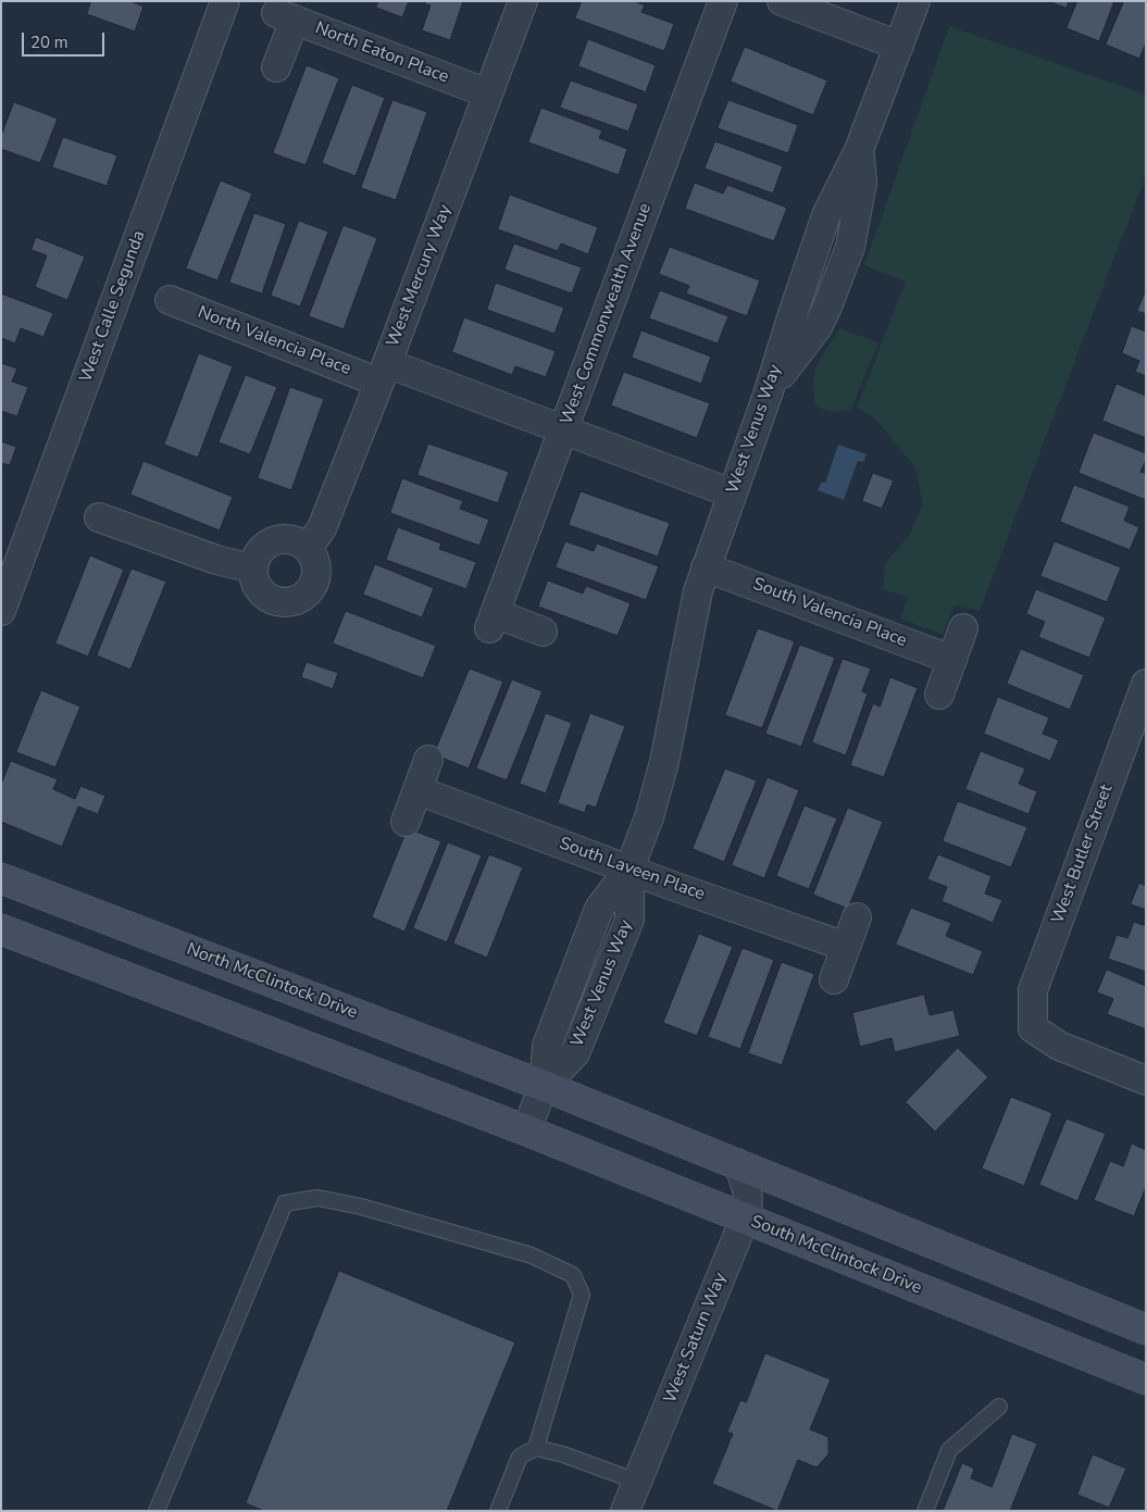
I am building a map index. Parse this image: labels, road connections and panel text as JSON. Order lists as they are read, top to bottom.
{
  "streets": {
    "main road": ["North McClintock Drive", "South McClintock Drive"],
    "street": [
      "North Eaton Place",
      "West Mercury Way",
      "West Calle Segunda",
      "West Commonwealth Avenue",
      "North Valencia Place",
      "West Venus Way",
      "South Valencia Place",
      "West Butler Street",
      "South Laveen Place",
      "West Saturn Way"
    ]
  },
  "crossings": [
    ["North Eaton Place", "West Mercury Way"],
    ["West Mercury Way", "North Valencia Place"],
    ["West Commonwealth Avenue", "North Valencia Place"],
    ["North Valencia Place", "West Venus Way"],
    ["West Venus Way", "South Valencia Place"],
    ["West Venus Way", "South Laveen Place"],
    ["West Venus Way", "North McClintock Drive"],
    ["West Venus Way", "South McClintock Drive"],
    ["South McClintock Drive", "West Saturn Way"]
  ],
  "scale_bar": "20 m"
}
